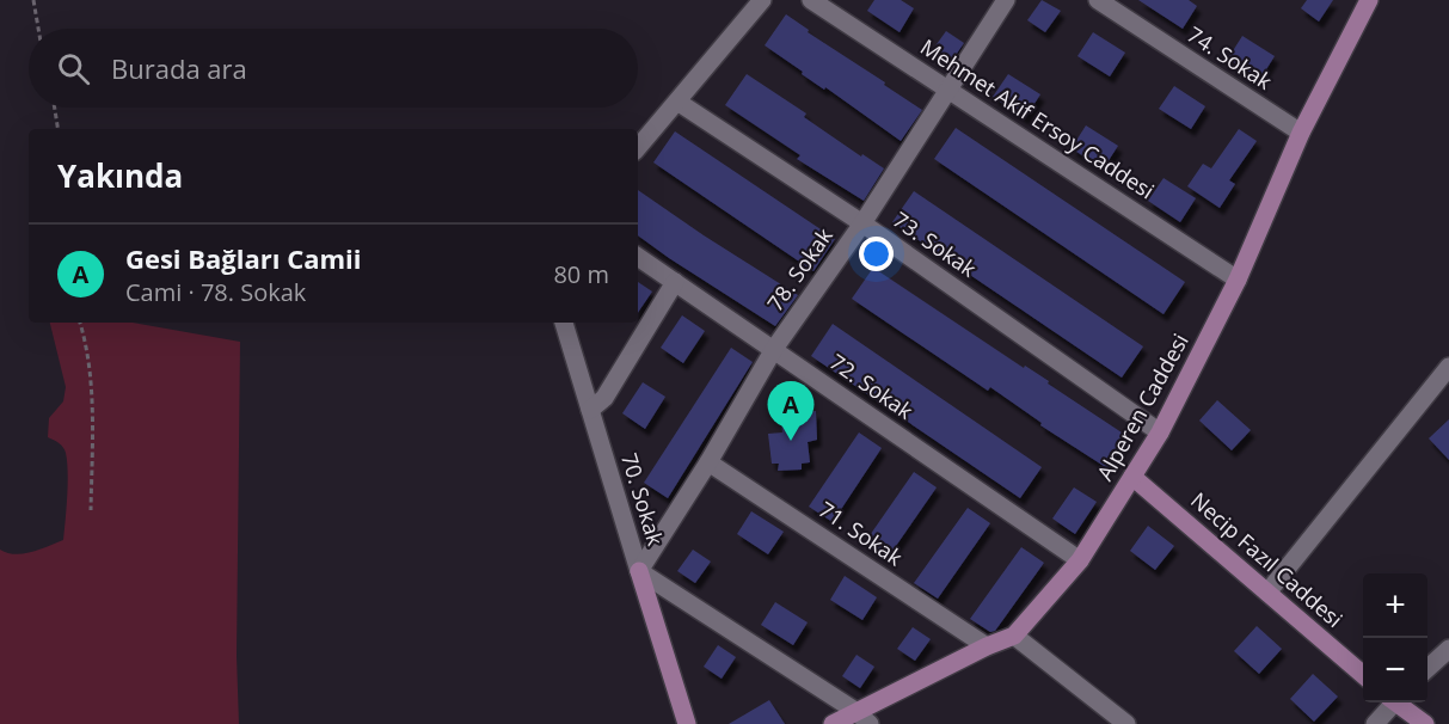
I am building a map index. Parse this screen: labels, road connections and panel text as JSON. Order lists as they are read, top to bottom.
{
  "streets": {
    "street": [
      "74. Sokak",
      "Mehmet Akif Ersoy Caddesi",
      "73. Sokak",
      "78. Sokak",
      "72. Sokak",
      "Alperen Caddesi",
      "70. Sokak",
      "71. Sokak",
      "Necip Fazıl Caddesi"
    ]
  },
  "crossings": [
    ["74. Sokak", "Alperen Caddesi"],
    ["Mehmet Akif Ersoy Caddesi", "78. Sokak"],
    ["Mehmet Akif Ersoy Caddesi", "Alperen Caddesi"],
    ["73. Sokak", "78. Sokak"],
    ["73. Sokak", "Alperen Caddesi"],
    ["78. Sokak", "72. Sokak"],
    ["78. Sokak", "70. Sokak"],
    ["78. Sokak", "71. Sokak"],
    ["72. Sokak", "Alperen Caddesi"],
    ["Alperen Caddesi", "70. Sokak"],
    ["Alperen Caddesi", "71. Sokak"],
    ["Alperen Caddesi", "Necip Fazıl Caddesi"]
  ],
  "page": {
    "search": "Burada ara",
    "heading": "Yakında",
    "list": [
      {
        "mark": "A",
        "name": "Gesi Bağları Camii",
        "note": "Cami · 78. Sokak",
        "value": "80 m"
      }
    ],
    "pins": "A",
    "map_buttons": ["+", "−"]
  }
}
